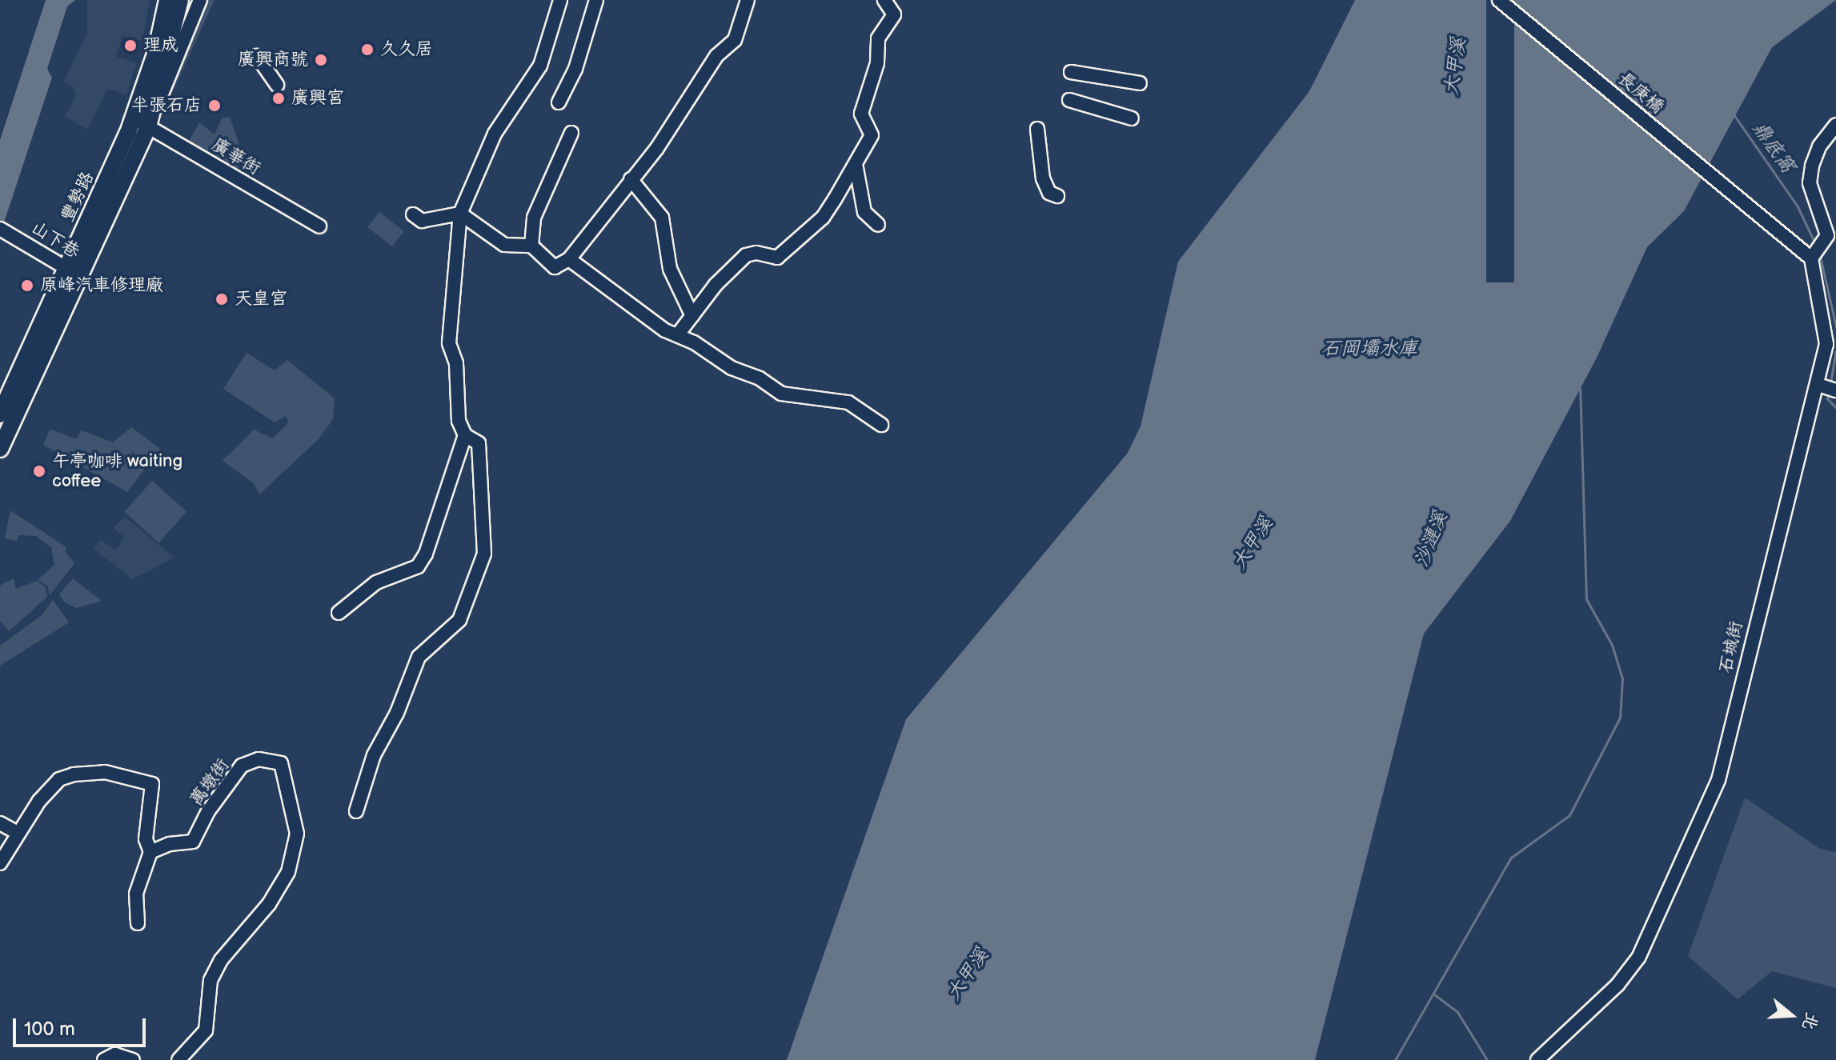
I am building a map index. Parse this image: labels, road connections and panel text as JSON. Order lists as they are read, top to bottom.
{
  "streets": {
    "main road": ["豐勢路"],
    "street": [
      "長庚橋",
      "廣華街",
      "山下巷",
      "石城街",
      "萬墩街"
    ]
  },
  "crossings": [
    ["長庚橋", "石城街"],
    ["廣華街", "豐勢路"],
    ["豐勢路", "山下巷"]
  ],
  "water": [
    "大甲溪",
    "鼎底窩",
    "石岡壩水庫",
    "沙漣溪"
  ],
  "places": [
    "理成",
    "久久居",
    "廣興商號",
    "廣興宮",
    "半張石店",
    "原峰汽車修理廠",
    "天皇宮",
    "午亭咖啡 waiting coffee"
  ],
  "scale_bar": "100 m",
  "north": "right"
}
